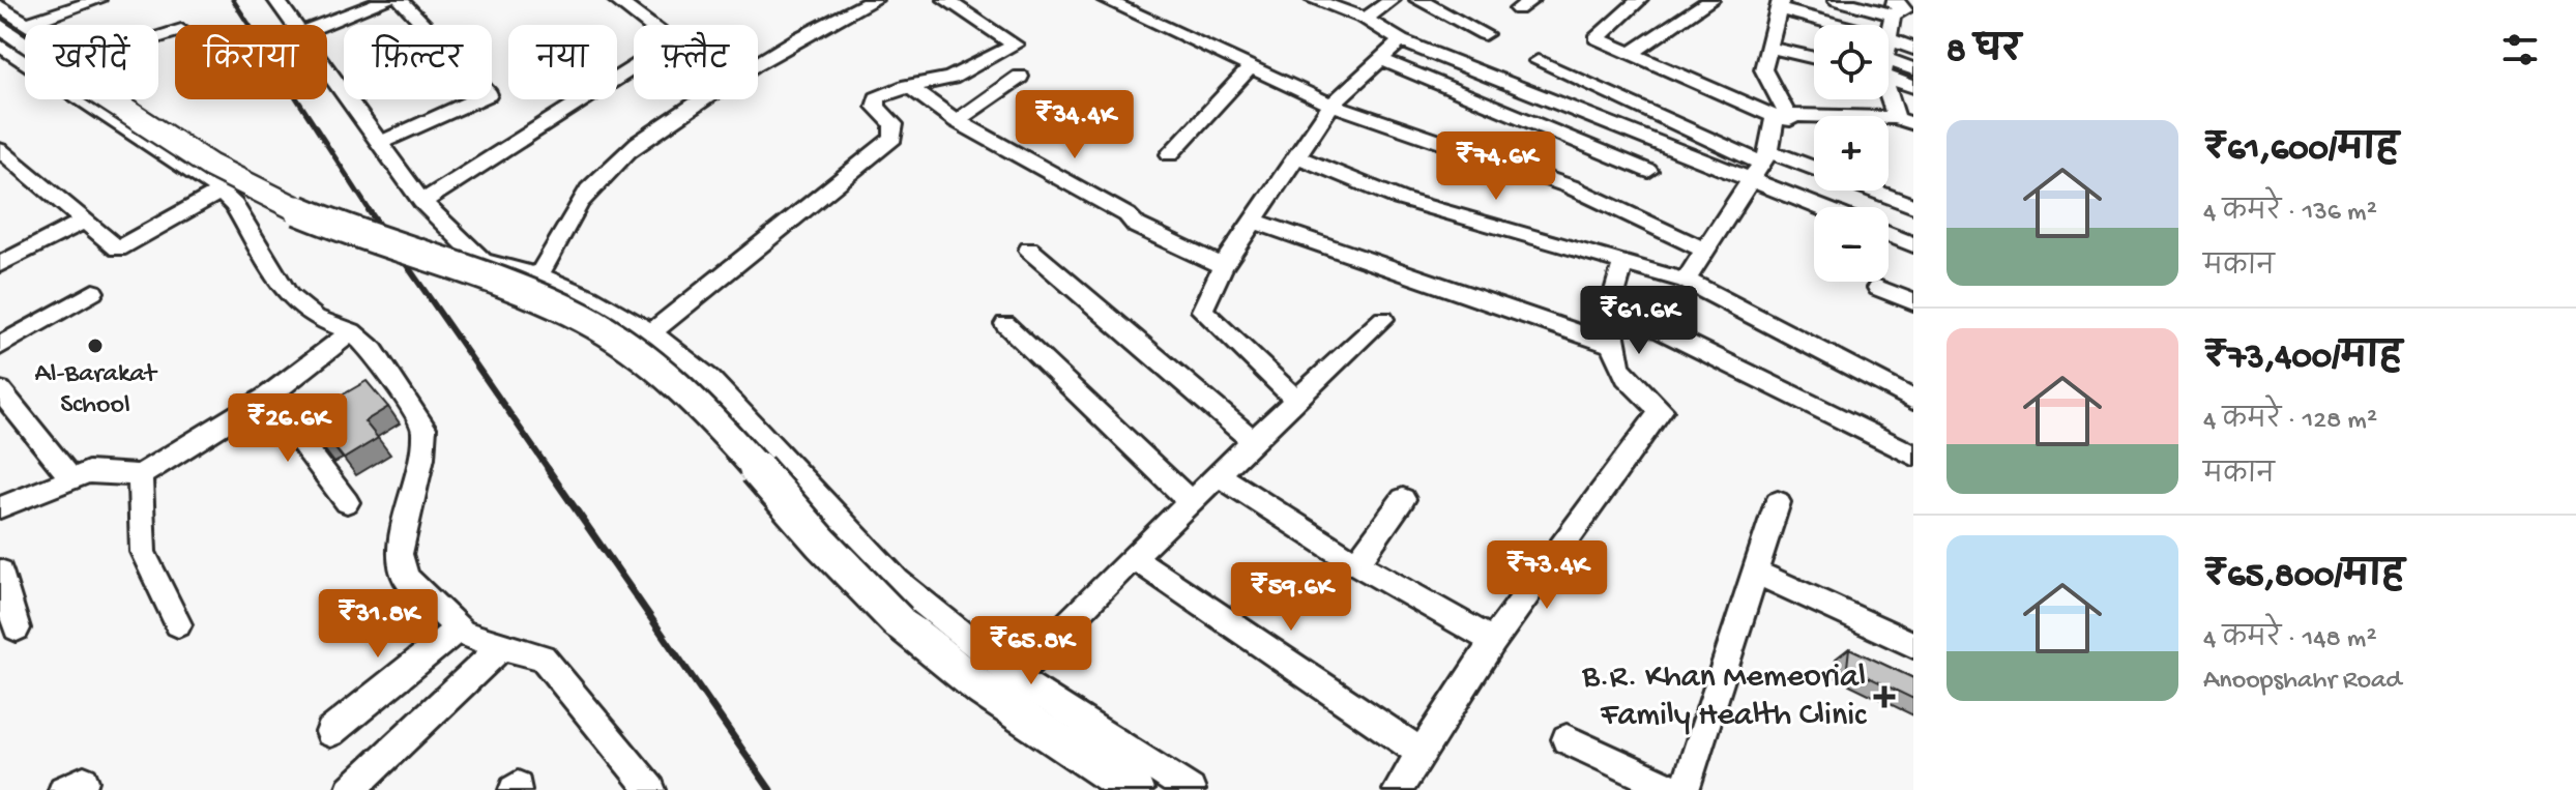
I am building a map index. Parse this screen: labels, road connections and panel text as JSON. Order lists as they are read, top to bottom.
{
  "places": {
    "other": ["Al-Barakat School"],
    "health": ["B.R. Khan Memeorial Family Health Clinic"]
  },
  "page": {
    "heading": "8 घर",
    "map_buttons": ["+", "−"],
    "chip": [
      "खरीदें",
      "किराया",
      "फ़िल्टर",
      "नया",
      "फ़्लैट"
    ],
    "price": [
      "₹34.4K",
      "₹74.6K",
      "₹61.6K",
      "₹26.6K",
      "₹73.4K",
      "₹59.6K",
      "₹31.8K",
      "₹65.8K"
    ],
    "list": [
      {
        "name": "₹61,600/माह",
        "note": "4 कमरे · 136 m² · मकान"
      },
      {
        "name": "₹73,400/माह",
        "note": "4 कमरे · 128 m² · मकान"
      },
      {
        "name": "₹65,800/माह",
        "note": "4 कमरे · 148 m² · Anoopshahr Road"
      }
    ]
  }
}
